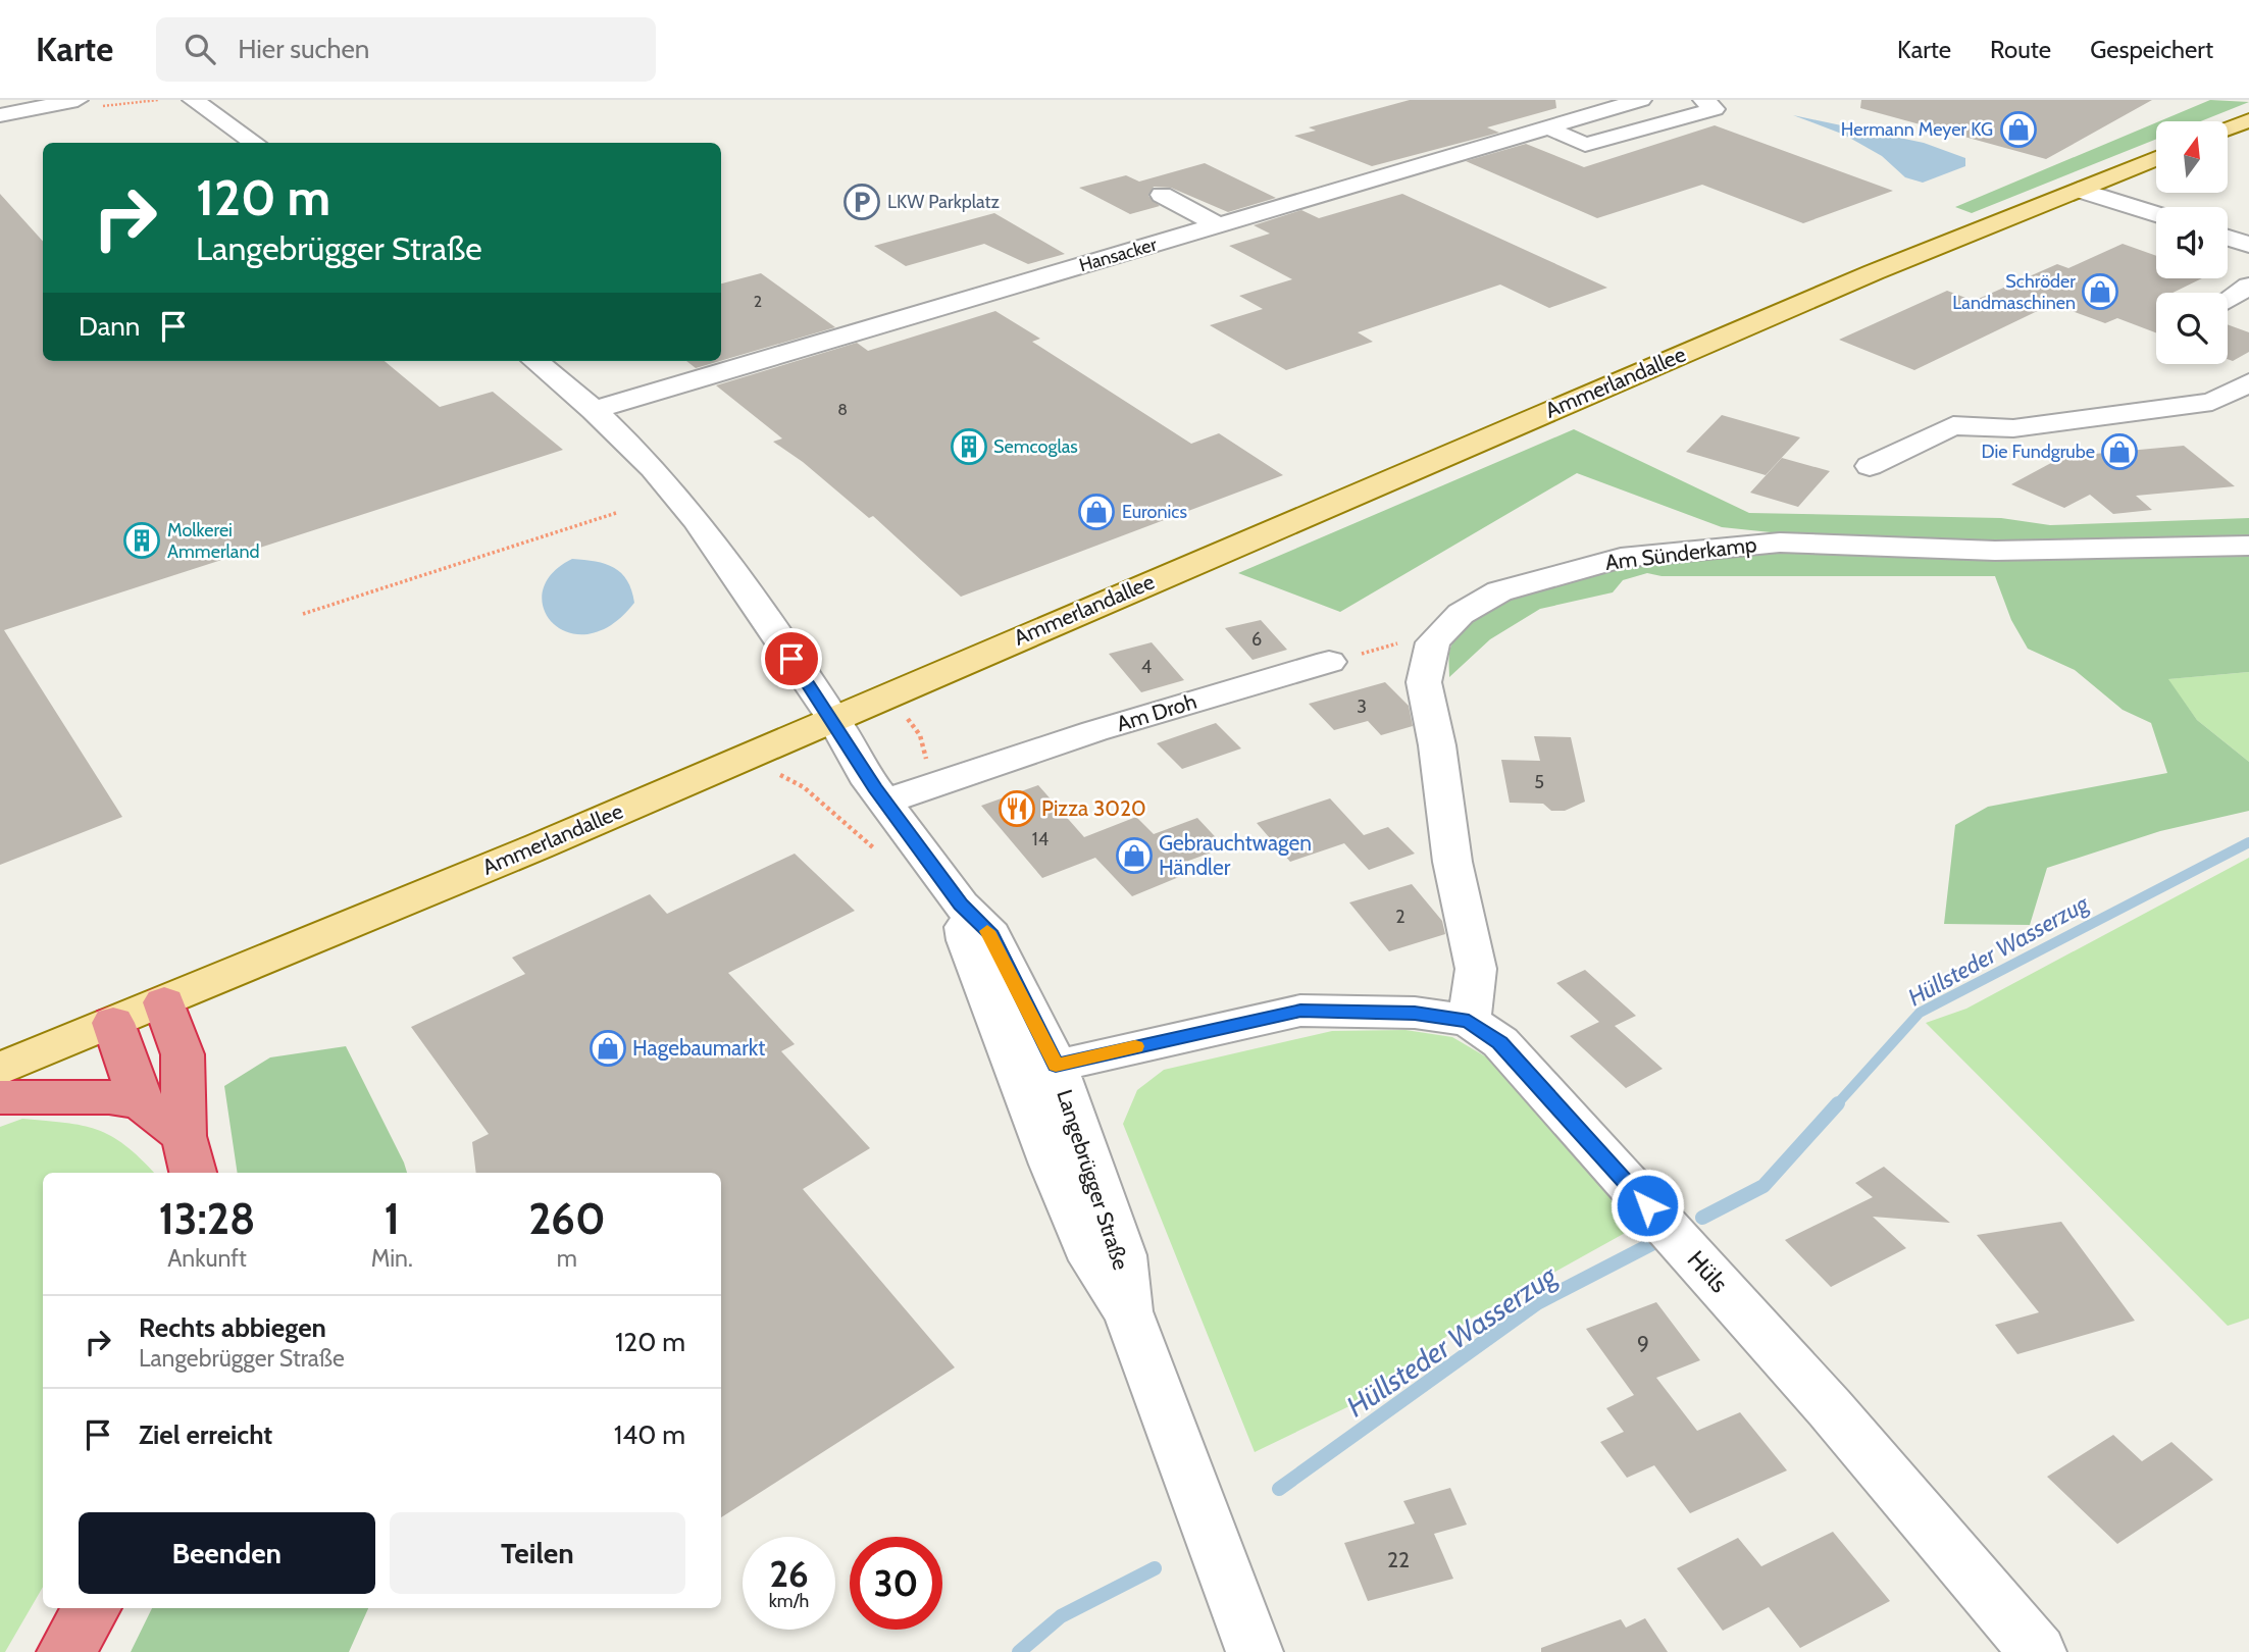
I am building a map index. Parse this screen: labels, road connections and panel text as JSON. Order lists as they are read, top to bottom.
{
  "streets": {
    "main road": ["Ammerlandallee"],
    "street": [
      "Hansacker",
      "Am Sünderkamp",
      "Am Droh",
      "Langebrügger Straße",
      "Hüls"
    ]
  },
  "crossings": [
    ["Hansacker", "Langebrügger Straße"],
    ["Ammerlandallee", "Langebrügger Straße"],
    ["Am Sünderkamp", "Hüls"],
    ["Am Droh", "Langebrügger Straße"],
    ["Langebrügger Straße", "Hüls"]
  ],
  "water": ["Hüllsteder Wasserzug"],
  "places": {
    "shop": [
      "Hermann Meyer KG",
      "Schröder Landmaschinen",
      "Die Fundgrube",
      "Euronics",
      "Gebrauchtwagen Händler",
      "Hagebaumarkt"
    ],
    "parking": ["LKW Parkplatz"],
    "building": ["Semcoglas", "Molkerei Ammerland"],
    "restaurant": ["Pizza 3020"]
  },
  "house_numbers": [
    "2",
    "8",
    "6",
    "4",
    "3",
    "5",
    "14",
    "2",
    "9",
    "22"
  ],
  "north": "top",
  "page": {
    "header": "Karte",
    "search": "Hier suchen",
    "nav": ["Karte", "Route", "Gespeichert"],
    "turn": ["120 m", "Langebrügger Straße"],
    "then": "Dann",
    "eta": [
      "13:28",
      "Ankunft",
      "1",
      "Min.",
      "260",
      "m"
    ],
    "list": [
      {
        "name": "Rechts abbiegen",
        "note": "Langebrügger Straße",
        "value": "120 m"
      },
      {
        "name": "Ziel erreicht",
        "value": "140 m"
      }
    ],
    "buttons": ["Beenden", "Teilen"],
    "speed": "26 km/h",
    "limit": "30"
  }
}
